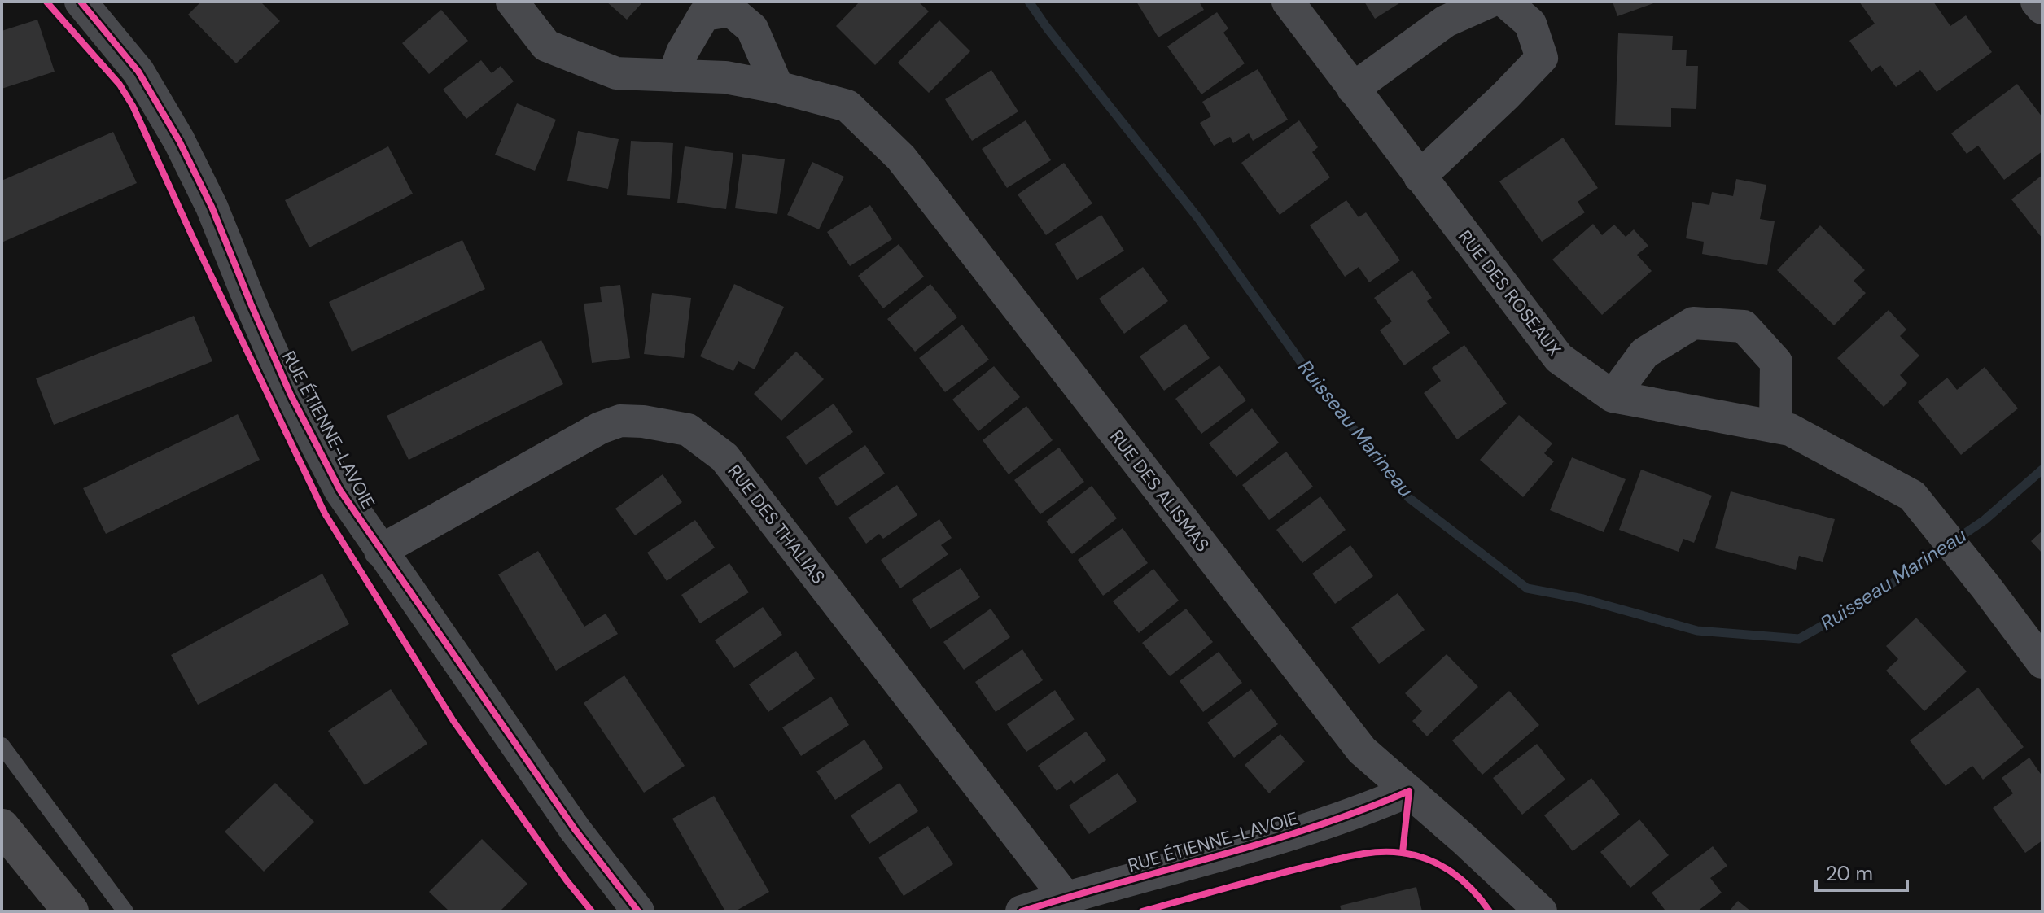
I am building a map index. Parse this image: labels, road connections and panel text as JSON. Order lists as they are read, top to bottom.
{
  "streets": {
    "street": [
      "RUE DES ROSEAUX",
      "RUE ÉTIENNE-LAVOIE",
      "RUE DES ALISMAS",
      "RUE DES THALIAS"
    ]
  },
  "crossings": [
    ["RUE ÉTIENNE-LAVOIE", "RUE DES ALISMAS"],
    ["RUE ÉTIENNE-LAVOIE", "RUE DES THALIAS"]
  ],
  "water": ["Ruisseau Marineau"],
  "scale_bar": "20 m"
}
